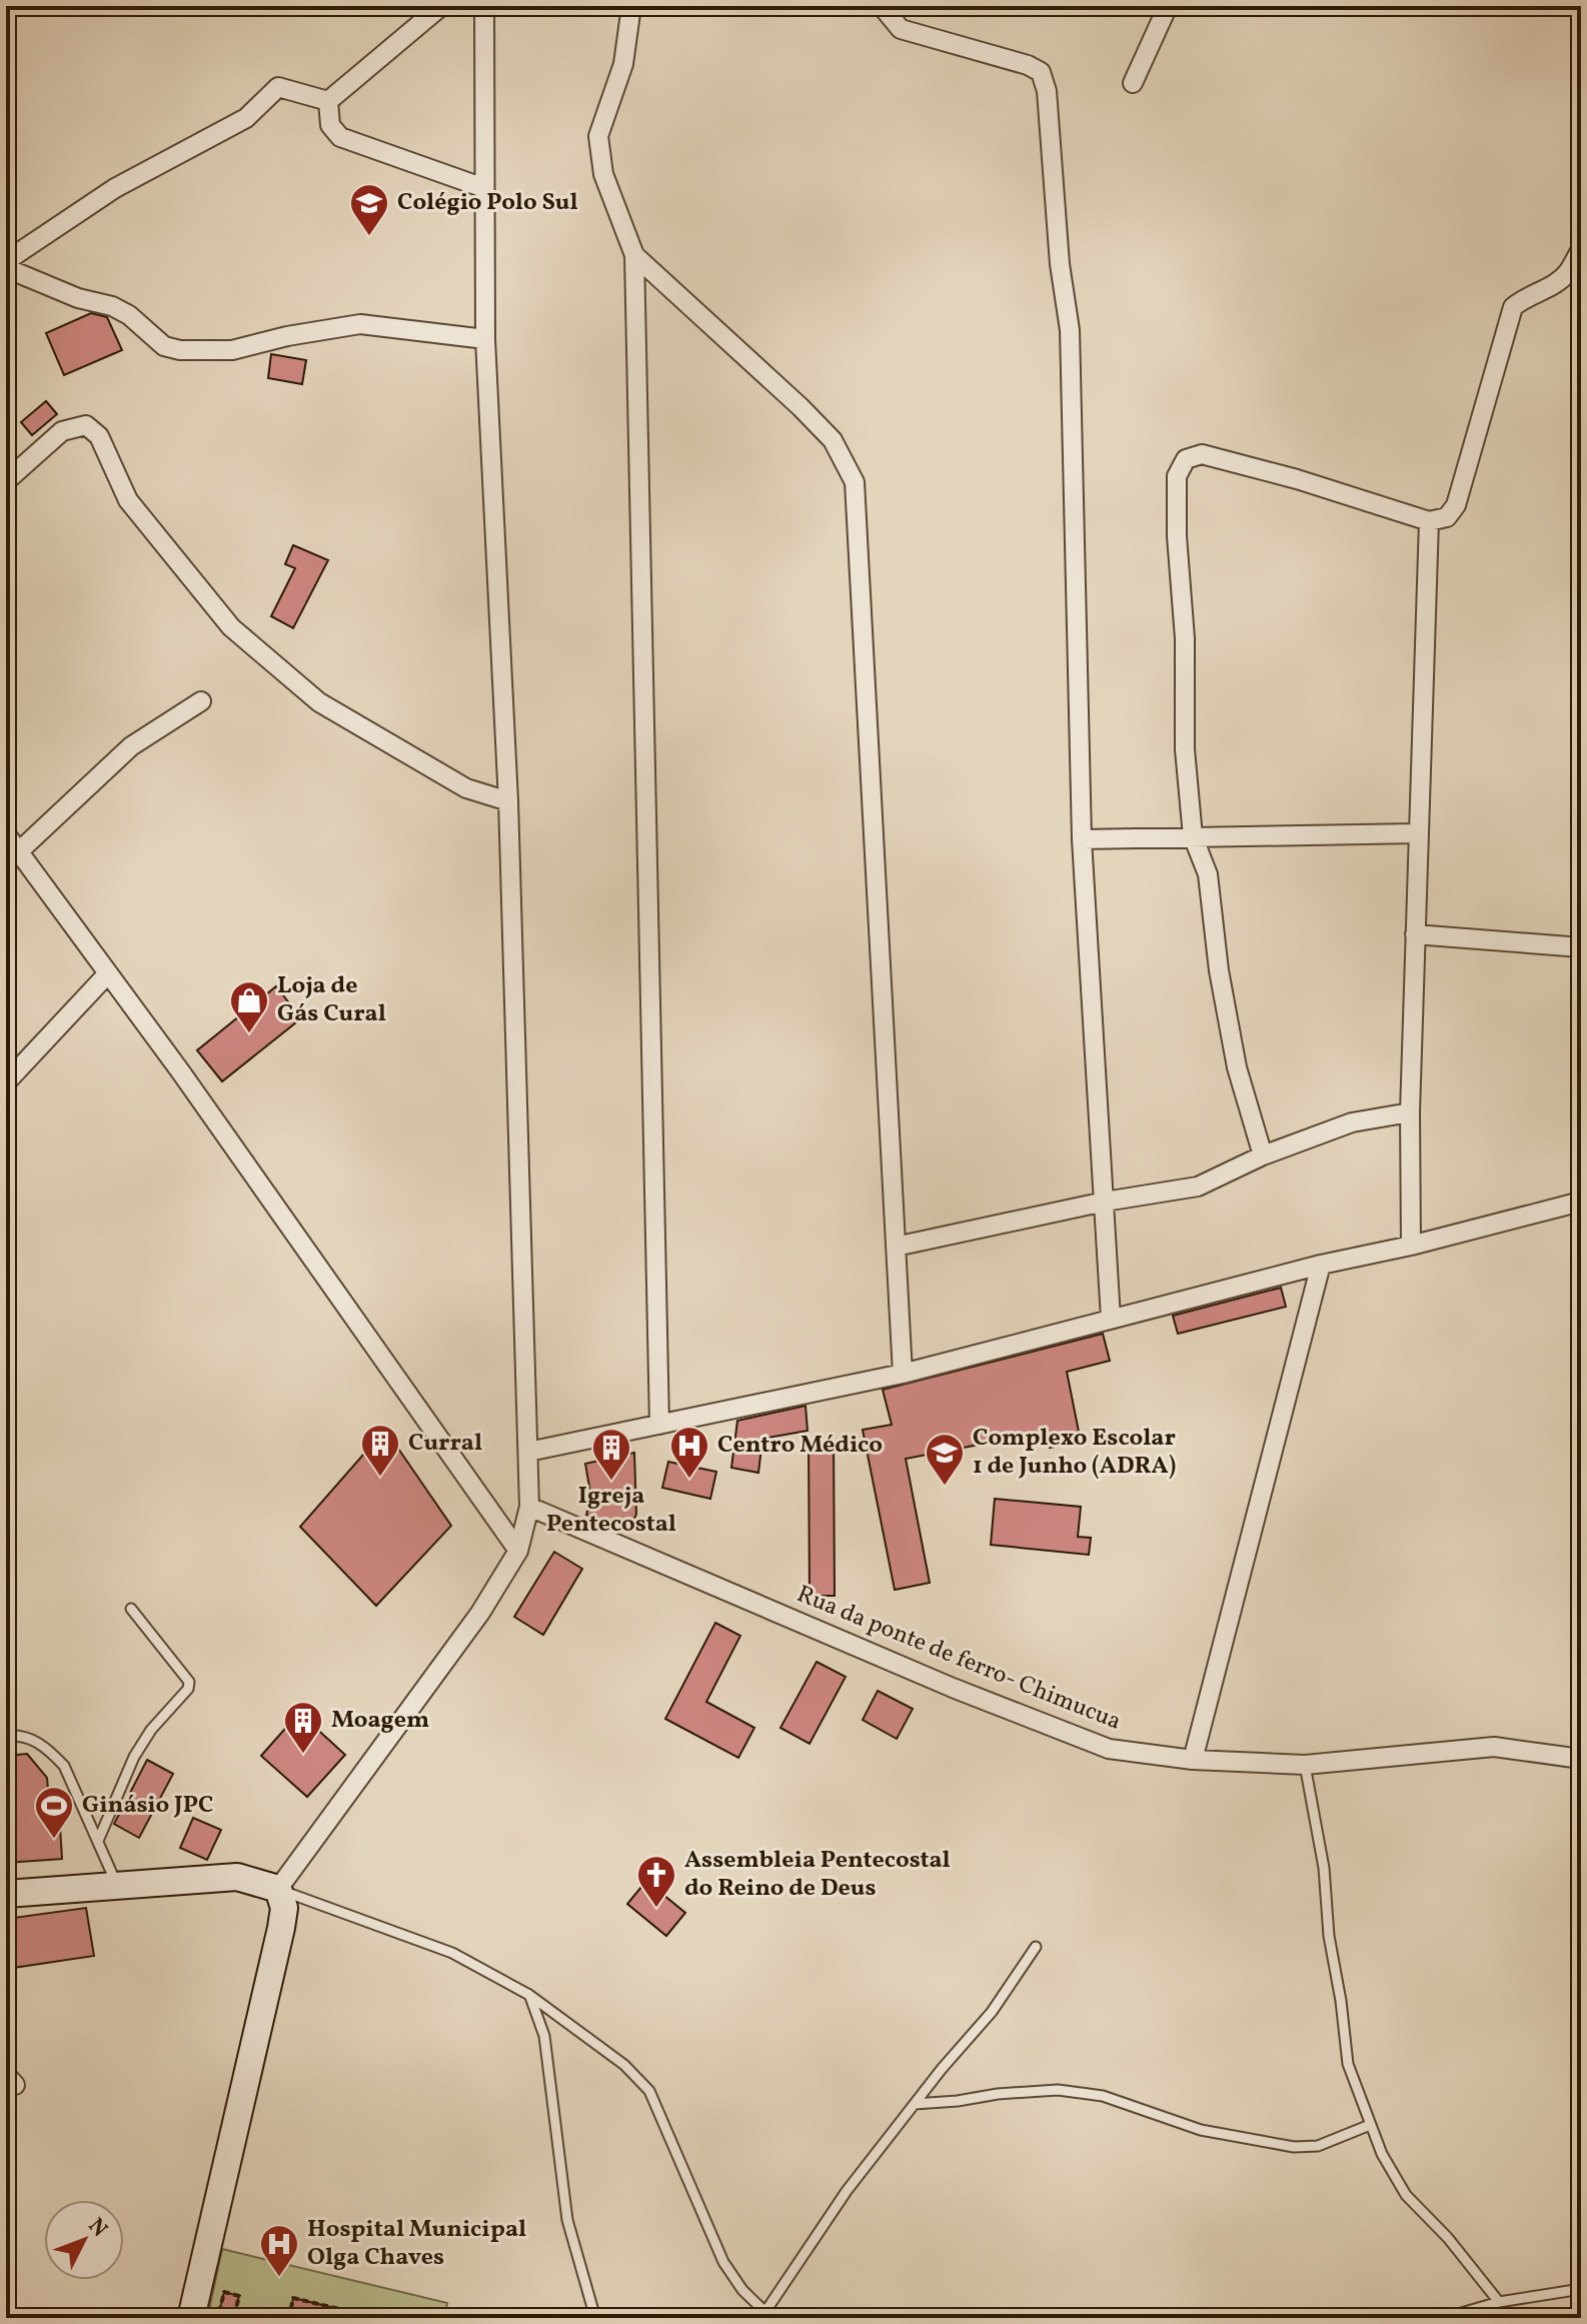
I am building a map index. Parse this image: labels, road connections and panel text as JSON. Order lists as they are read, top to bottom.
{
  "streets": {
    "street": ["Rua da ponte de ferro- Chimucua"]
  },
  "places": {
    "school or university": ["Colégio Polo Sul", "Complexo Escolar 1 de Junho (ADRA)"],
    "shop": ["Loja de Gás Cural"],
    "building": ["Curral", "Igreja Pentecostal", "Moagem"],
    "hospital": ["Centro Médico", "Hospital Municipal Olga Chaves"],
    "sports": ["Ginásio JPC"],
    "church": ["Assembleia Pentecostal do Reino de Deus"]
  },
  "north": "top right"
}
